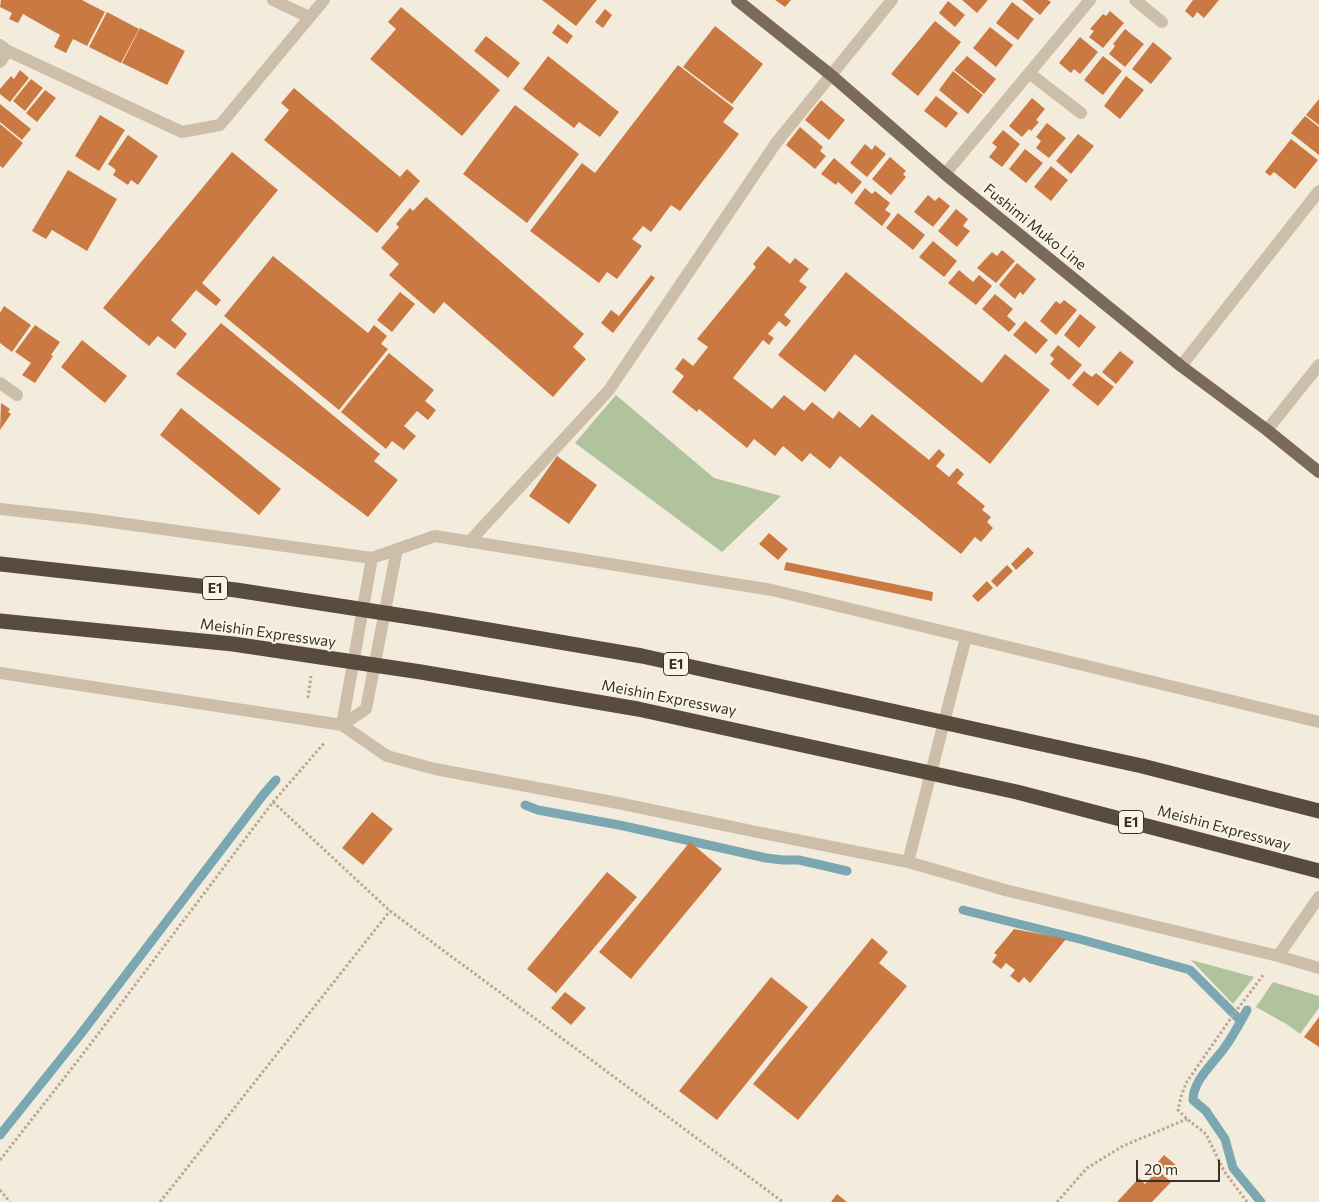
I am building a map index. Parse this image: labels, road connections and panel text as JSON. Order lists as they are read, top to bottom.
{
  "streets": {
    "highway": ["E1", "Meishin Expressway"],
    "main road": ["Fushimi Muko Line"]
  },
  "scale_bar": "20 m"
}
